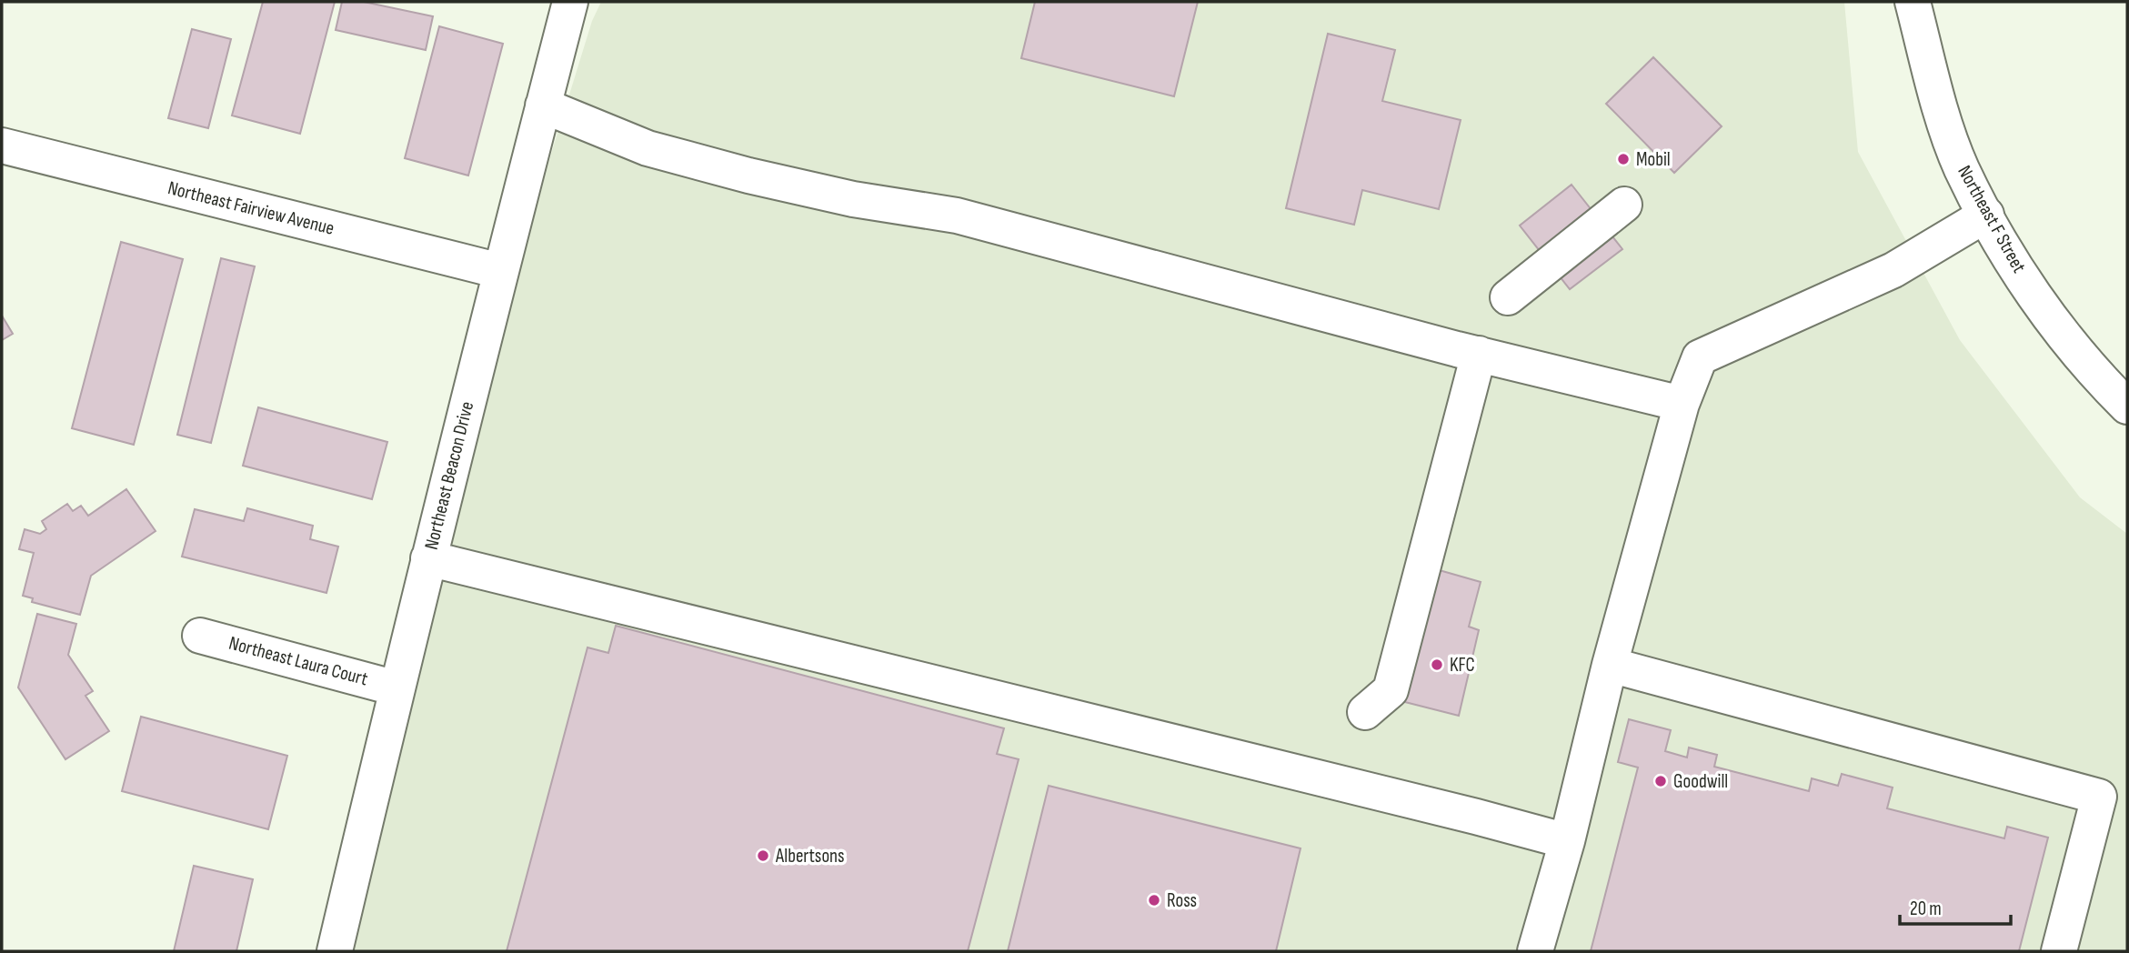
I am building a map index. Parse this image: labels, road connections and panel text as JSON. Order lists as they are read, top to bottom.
{
  "streets": {
    "street": [
      "Northeast Fairview Avenue",
      "Northeast F Street",
      "Northeast Beacon Drive",
      "Northeast Laura Court"
    ]
  },
  "crossings": [
    ["Northeast Fairview Avenue", "Northeast Beacon Drive"],
    ["Northeast Beacon Drive", "Northeast Laura Court"]
  ],
  "places": [
    "Mobil",
    "KFC",
    "Goodwill",
    "Albertsons",
    "Ross"
  ],
  "scale_bar": "20 m"
}
